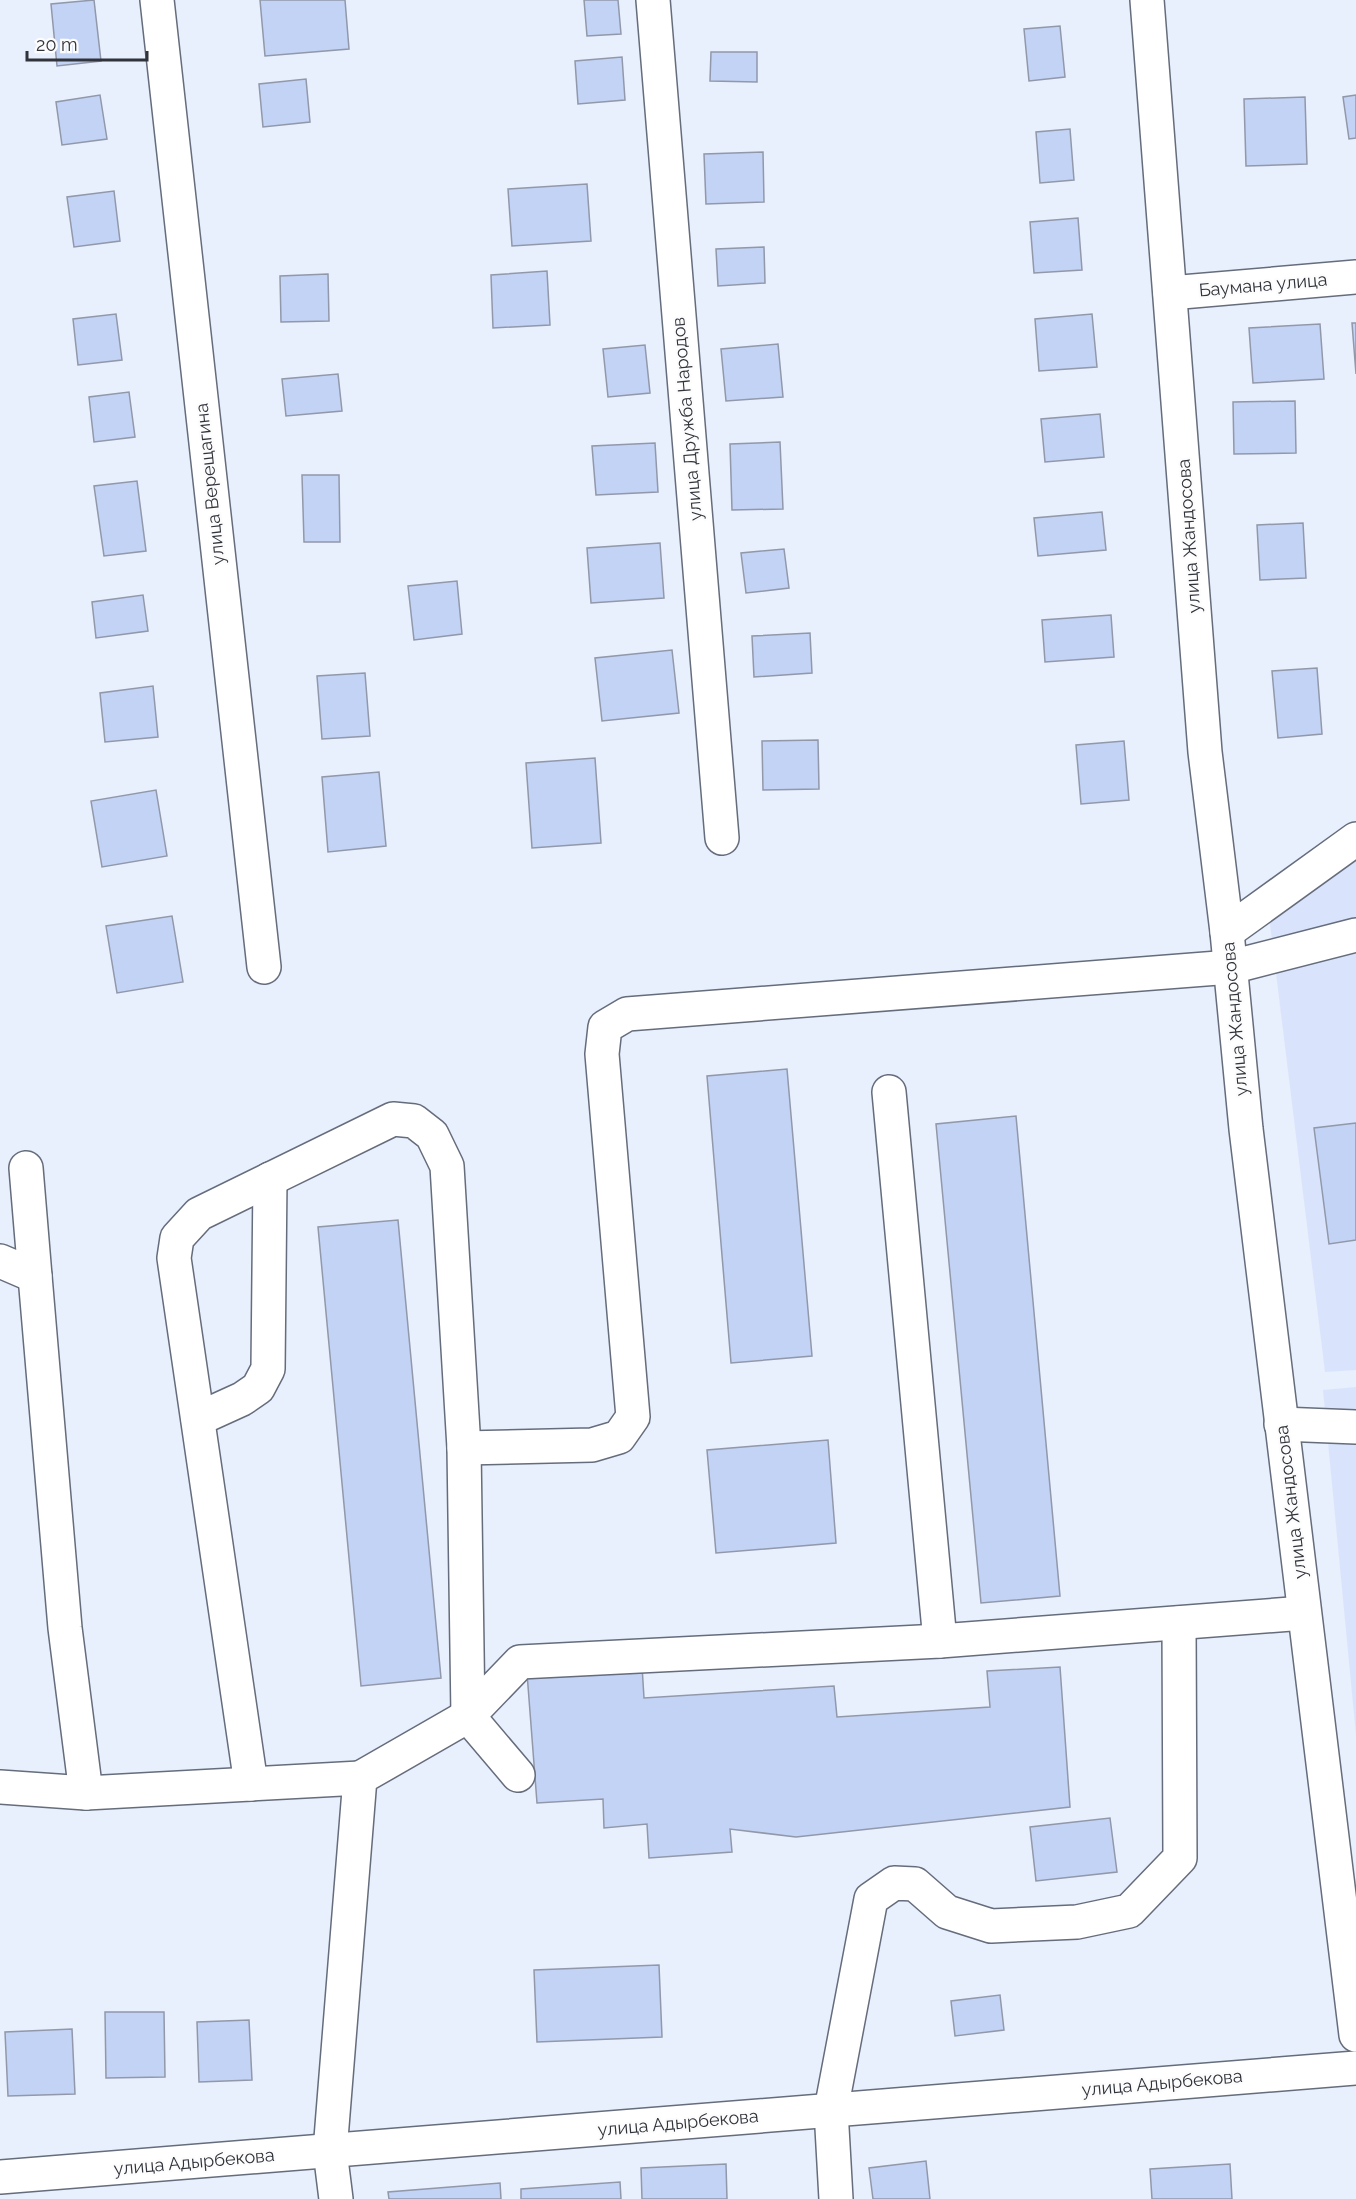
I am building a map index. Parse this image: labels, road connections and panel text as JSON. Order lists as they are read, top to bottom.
{
  "streets": {
    "street": [
      "Баумана улица",
      "улица Дружба Народов",
      "улица Верещагина",
      "улица Жандосова",
      "улица Адырбекова"
    ]
  },
  "crossings": [
    ["Баумана улица", "улица Жандосова"]
  ],
  "scale_bar": "20 m"
}
